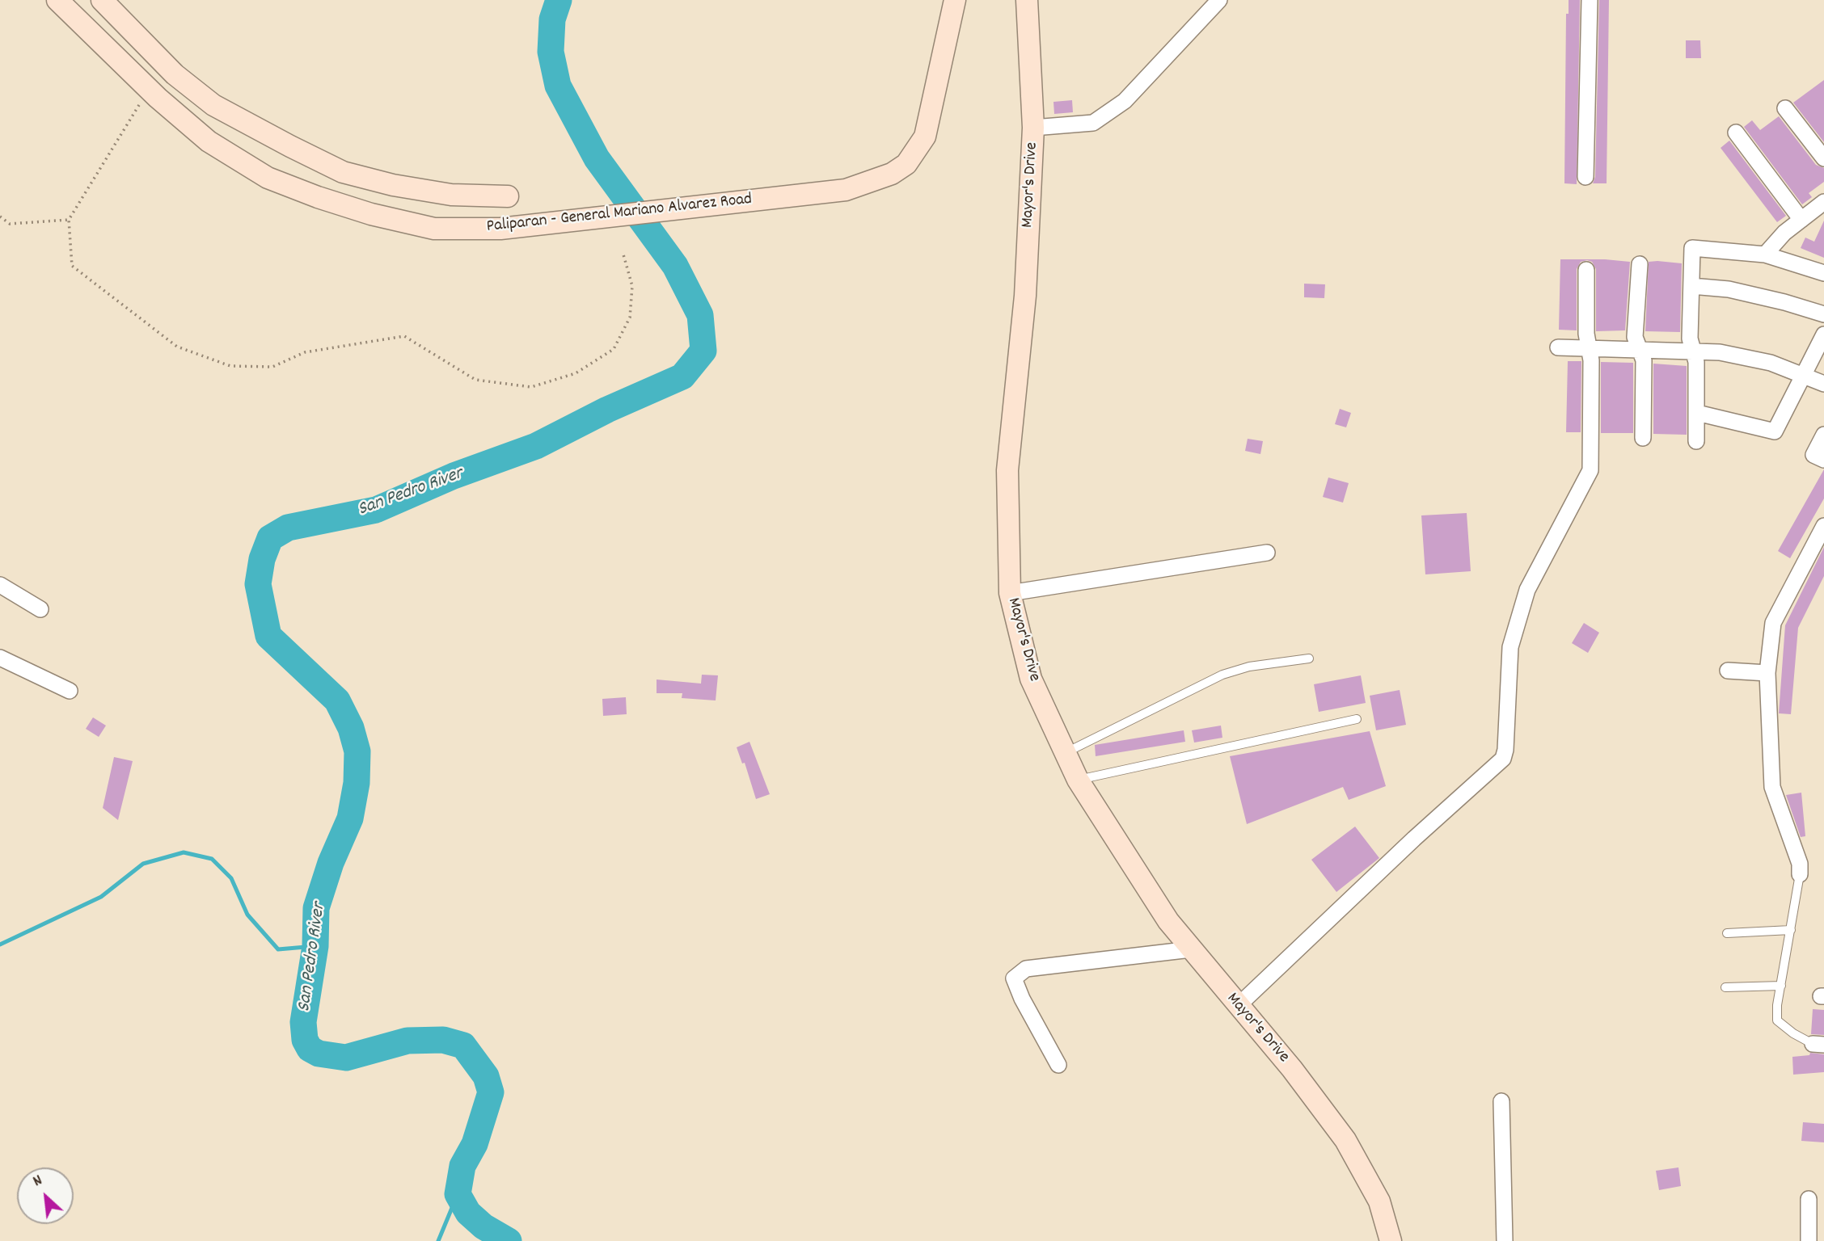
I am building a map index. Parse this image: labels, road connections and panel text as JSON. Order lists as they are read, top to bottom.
{
  "streets": {
    "street": ["Mayor's Drive", "Paliparan - General Mariano Alvarez Road"]
  },
  "water": ["San Pedro River"],
  "north": "top left"
}
